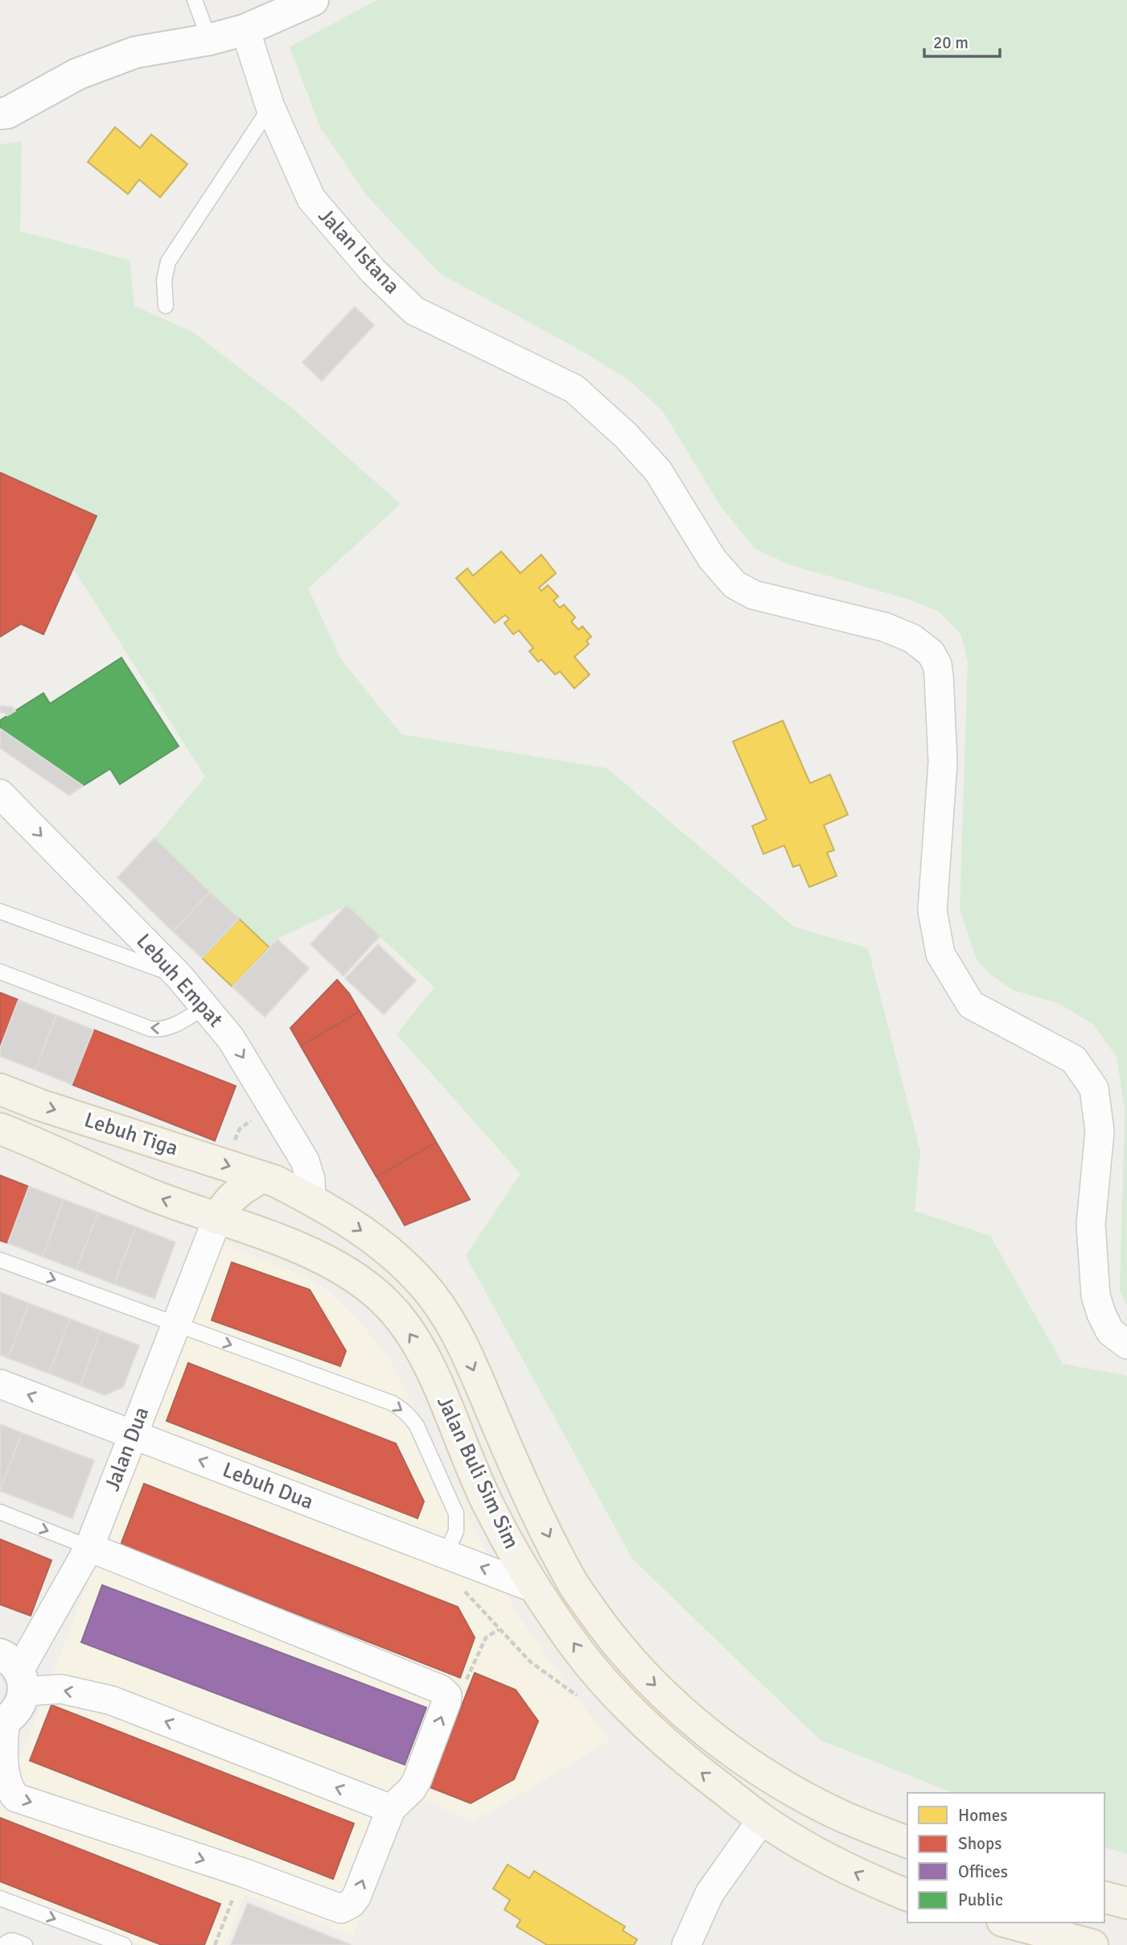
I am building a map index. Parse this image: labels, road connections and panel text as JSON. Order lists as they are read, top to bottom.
{
  "streets": {
    "main road": ["Lebuh Tiga", "Jalan Buli Sim Sim"],
    "street": [
      "Jalan Istana",
      "Lebuh Empat",
      "Jalan Dua",
      "Lebuh Dua"
    ]
  },
  "crossings": [
    ["Lebuh Empat", "Jalan Buli Sim Sim"],
    ["Lebuh Tiga", "Jalan Dua"],
    ["Lebuh Tiga", "Jalan Buli Sim Sim"],
    ["Jalan Dua", "Jalan Buli Sim Sim"],
    ["Jalan Dua", "Lebuh Dua"],
    ["Jalan Buli Sim Sim", "Lebuh Dua"]
  ],
  "one_way": ["Lebuh Empat"],
  "legend": [
    "Homes",
    "Shops",
    "Offices",
    "Public"
  ],
  "scale_bar": "20 m"
}
